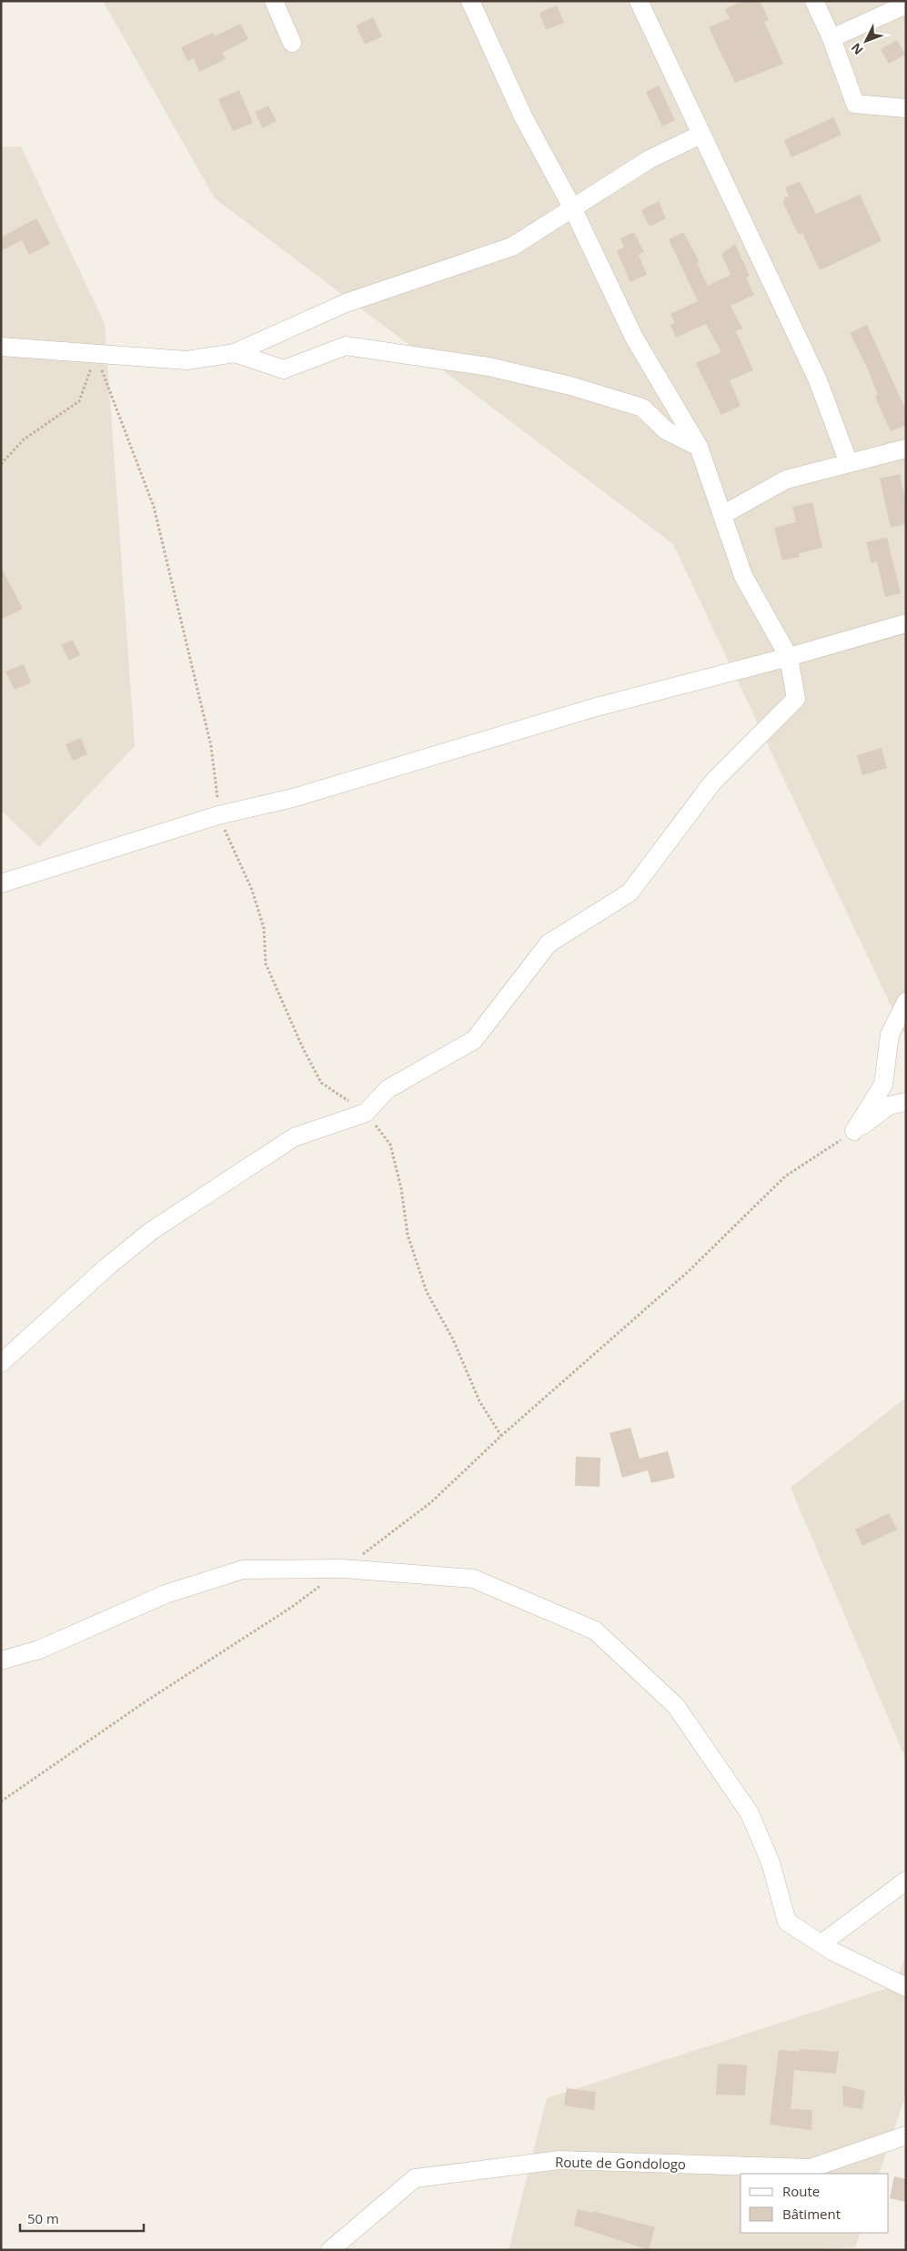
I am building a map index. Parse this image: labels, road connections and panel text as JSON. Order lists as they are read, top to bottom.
{
  "streets": {
    "street": ["Route de Gondologo"]
  },
  "legend": ["Route", "Bâtiment"],
  "scale_bar": "50 m",
  "north": "bottom left"
}
